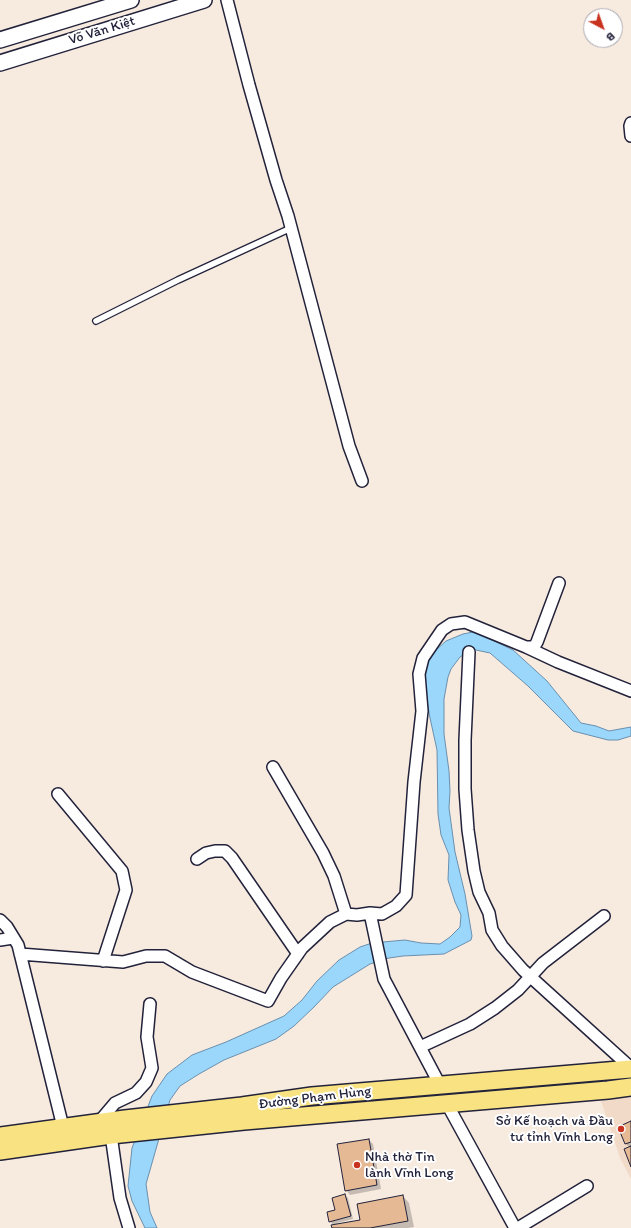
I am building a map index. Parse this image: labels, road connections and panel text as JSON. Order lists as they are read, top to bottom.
{
  "streets": {
    "main road": ["Võ Văn Kiệt", "Đường Phạm Hùng"]
  },
  "places": ["Sở Kế hoạch và Đầu tư tỉnh Vĩnh Long", "Nhà thờ Tin lành Vĩnh Long"],
  "north": "bottom right"
}
